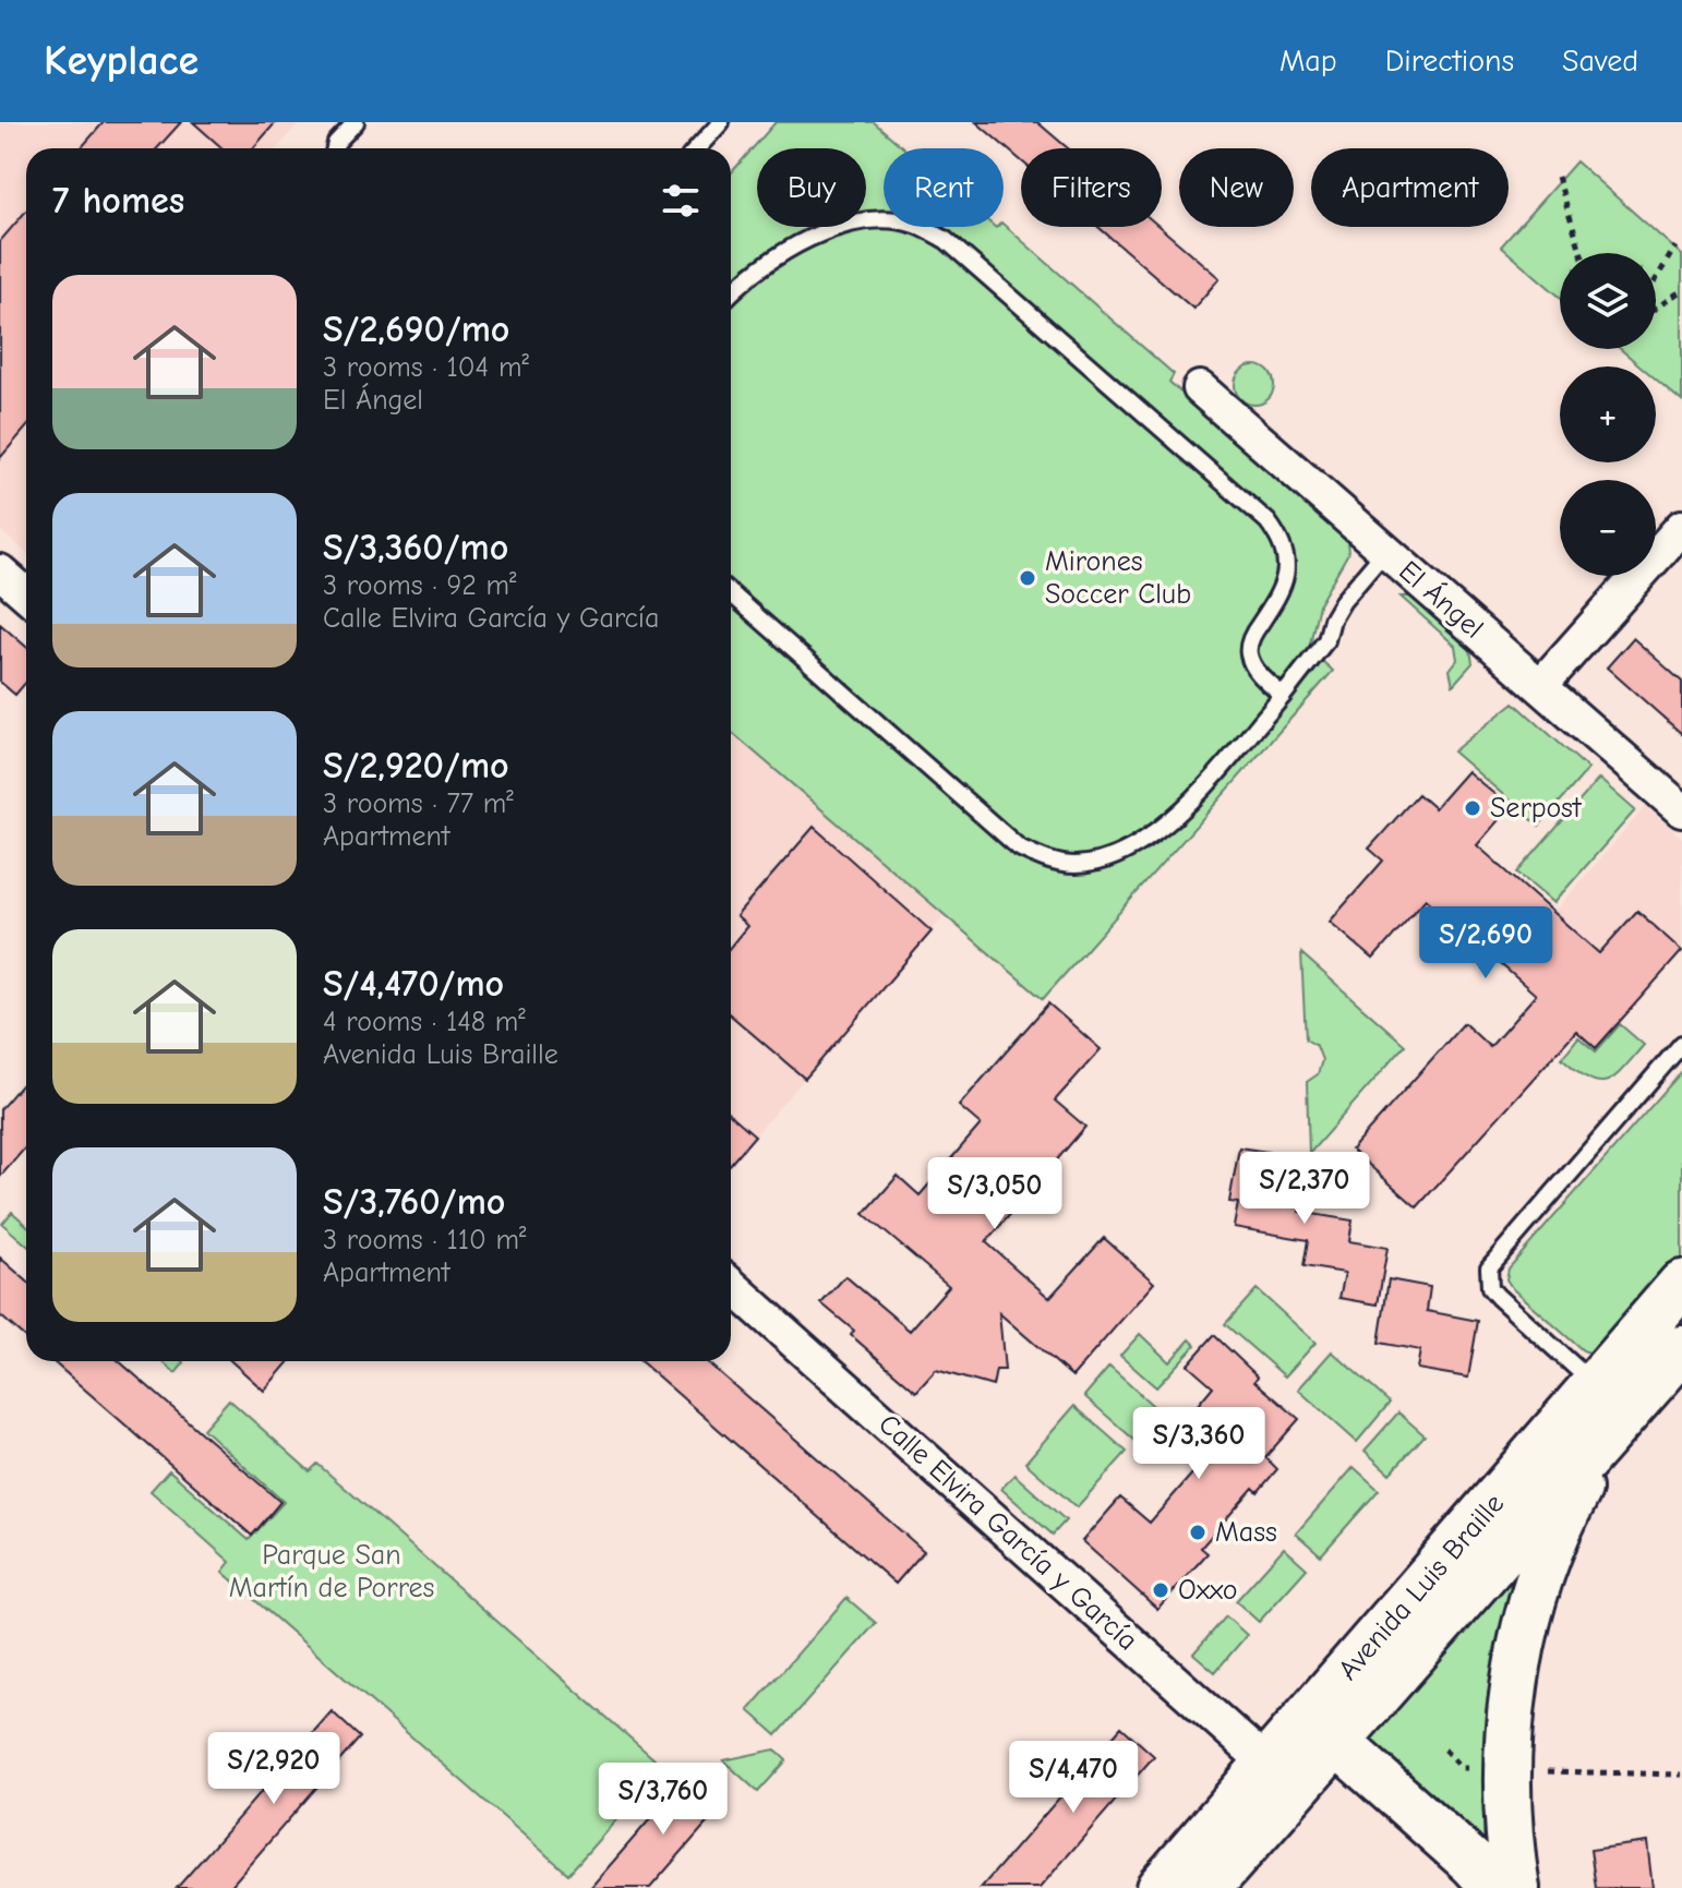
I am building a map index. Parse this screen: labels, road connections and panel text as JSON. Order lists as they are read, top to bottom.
{
  "streets": {
    "street": ["El Ángel", "Calle Elvira García y García", "Avenida Luis Braille"]
  },
  "crossings": [
    ["Calle Elvira García y García", "Avenida Luis Braille"]
  ],
  "parks": ["Parque San Martín de Porres"],
  "places": [
    "Mirones Soccer Club",
    "Serpost",
    "Mass",
    "Oxxo"
  ],
  "page": {
    "header": "Keyplace",
    "nav": ["Map", "Directions", "Saved"],
    "chip": [
      "Buy",
      "Rent",
      "Filters",
      "New",
      "Apartment"
    ],
    "heading": "7 homes",
    "map_buttons": ["+", "−"],
    "list": [
      {
        "name": "S/2,690/mo",
        "note": "3 rooms · 104 m² · El Ángel"
      },
      {
        "name": "S/3,360/mo",
        "note": "3 rooms · 92 m² · Calle Elvira García y García"
      },
      {
        "name": "S/2,920/mo",
        "note": "3 rooms · 77 m² · Apartment"
      },
      {
        "name": "S/4,470/mo",
        "note": "4 rooms · 148 m² · Avenida Luis Braille"
      },
      {
        "name": "S/3,760/mo",
        "note": "3 rooms · 110 m² · Apartment"
      }
    ],
    "price": [
      "S/2,690",
      "S/2,370",
      "S/3,050",
      "S/3,360",
      "S/2,920",
      "S/4,470",
      "S/3,760"
    ]
  }
}
